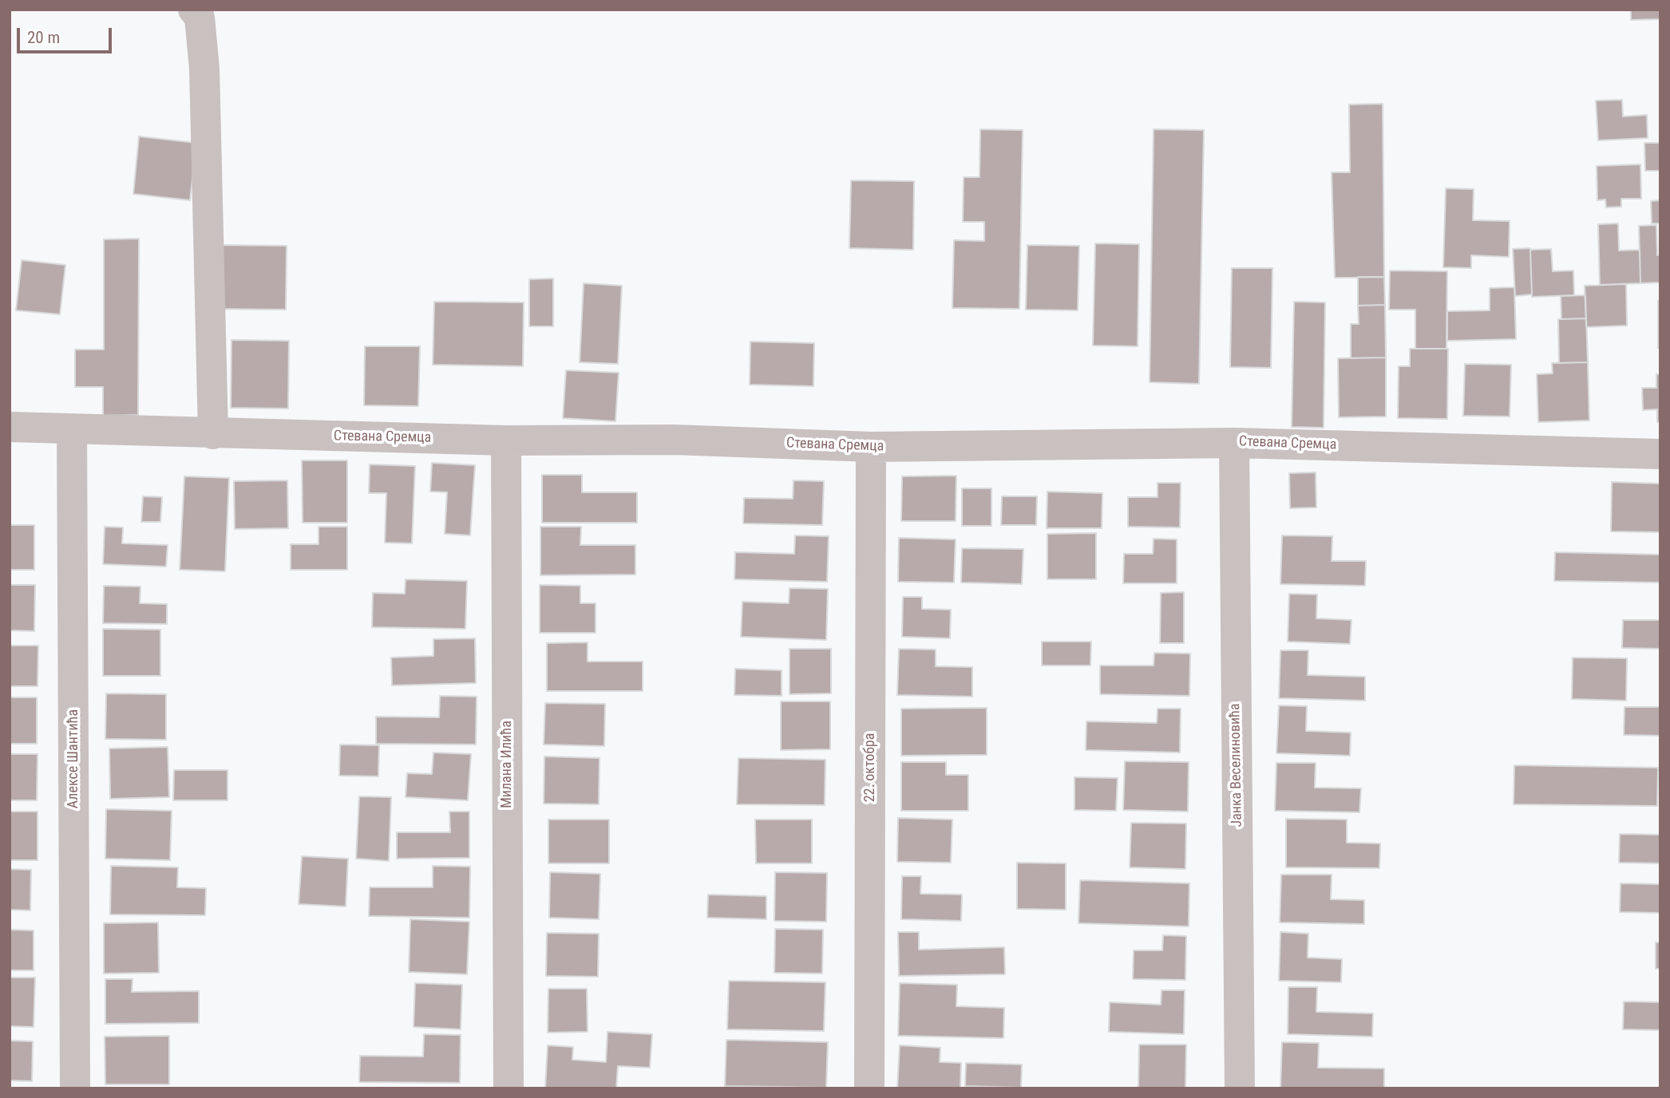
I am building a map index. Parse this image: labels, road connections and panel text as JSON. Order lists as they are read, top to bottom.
{
  "streets": {
    "street": [
      "Стевана Сремца",
      "Алексе Шантића",
      "Милана Илића",
      "Јанка Веселиновића",
      "22. октобра"
    ]
  },
  "crossings": [
    ["Стевана Сремца", "Алексе Шантића"],
    ["Стевана Сремца", "Милана Илића"],
    ["Стевана Сремца", "Јанка Веселиновића"],
    ["Стевана Сремца", "22. октобра"]
  ],
  "scale_bar": "20 m"
}
